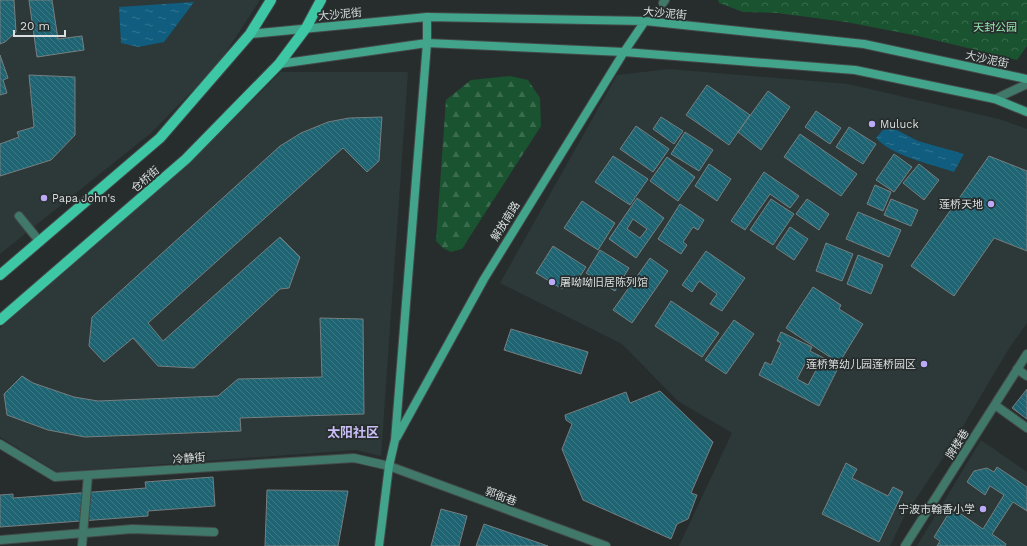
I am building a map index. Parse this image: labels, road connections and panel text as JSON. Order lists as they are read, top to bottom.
{
  "streets": {
    "main road": ["大沙泥街", "仓桥街", "解放南路"],
    "street": ["牌楼巷", "冷静街", "郭衙巷"]
  },
  "crossings": [
    ["大沙泥街", "仓桥街"],
    ["大沙泥街", "解放南路"],
    ["解放南路", "冷静街"],
    ["解放南路", "郭衙巷"],
    ["冷静街", "郭衙巷"]
  ],
  "districts": ["太阳社区"],
  "parks": ["天封公园"],
  "places": [
    "Muluck",
    "Papa John's",
    "莲桥天地",
    "屠呦呦旧居陈列馆",
    "莲桥第幼儿园莲桥园区",
    "宁波市翰香小学"
  ],
  "scale_bar": "20 m"
}
